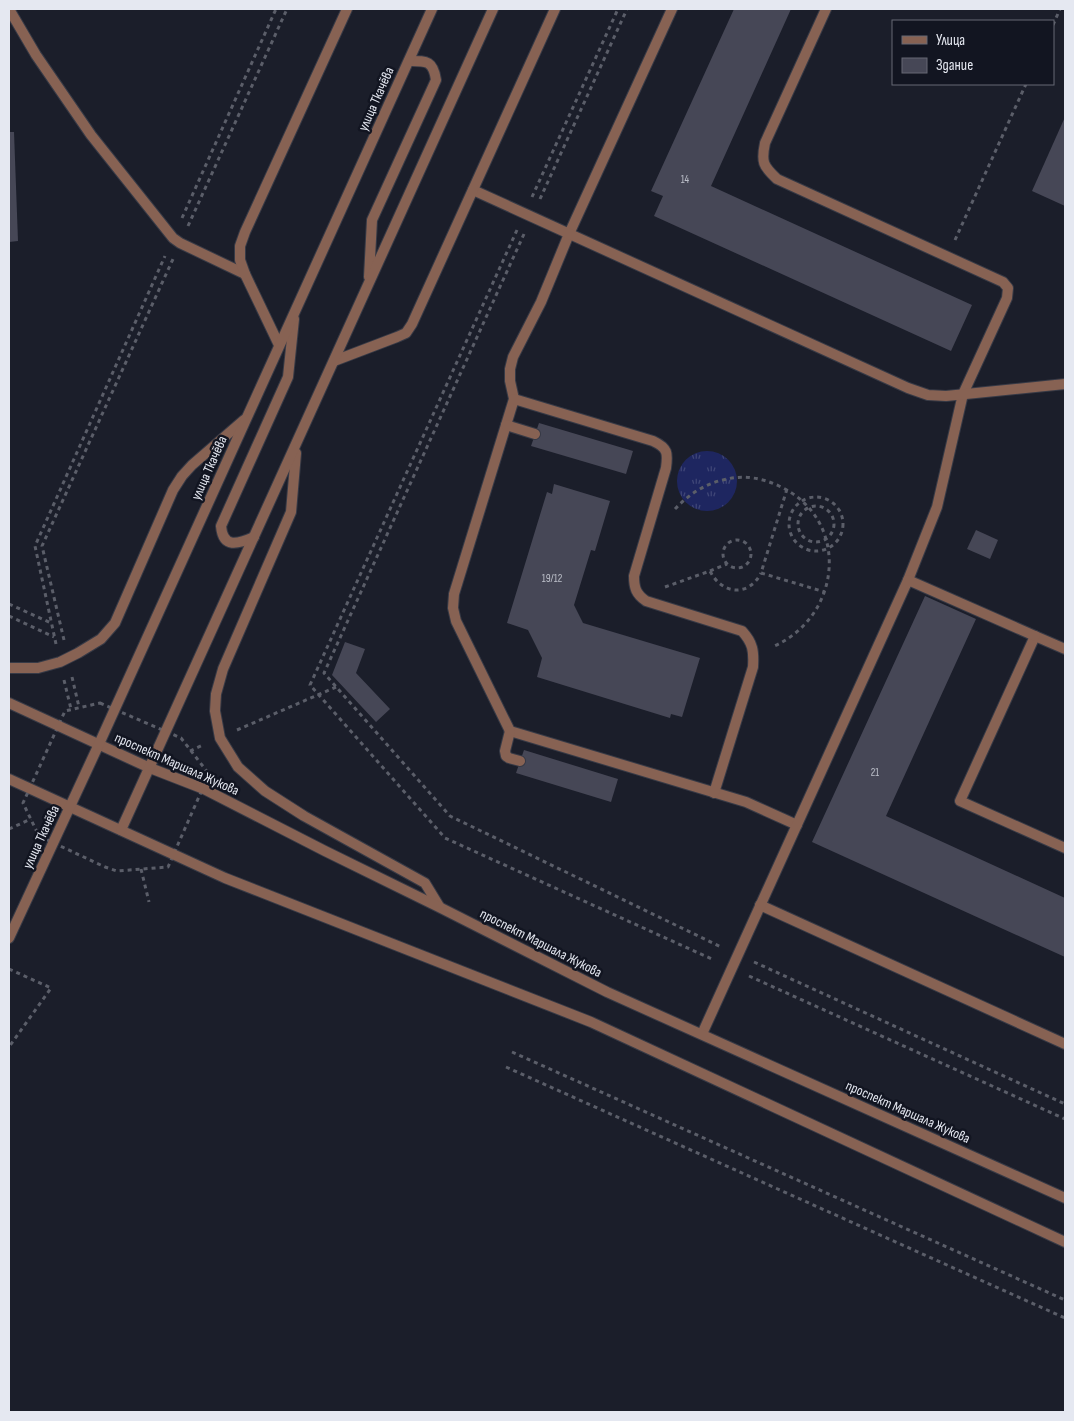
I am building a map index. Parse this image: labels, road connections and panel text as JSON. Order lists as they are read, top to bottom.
{
  "streets": {
    "street": ["улица Ткачёва", "проспект Маршала Жукова"]
  },
  "crossings": [
    ["улица Ткачёва", "проспект Маршала Жукова"]
  ],
  "house_numbers": ["14", "19/12", "21"],
  "legend": ["Улица", "Здание"]
}
